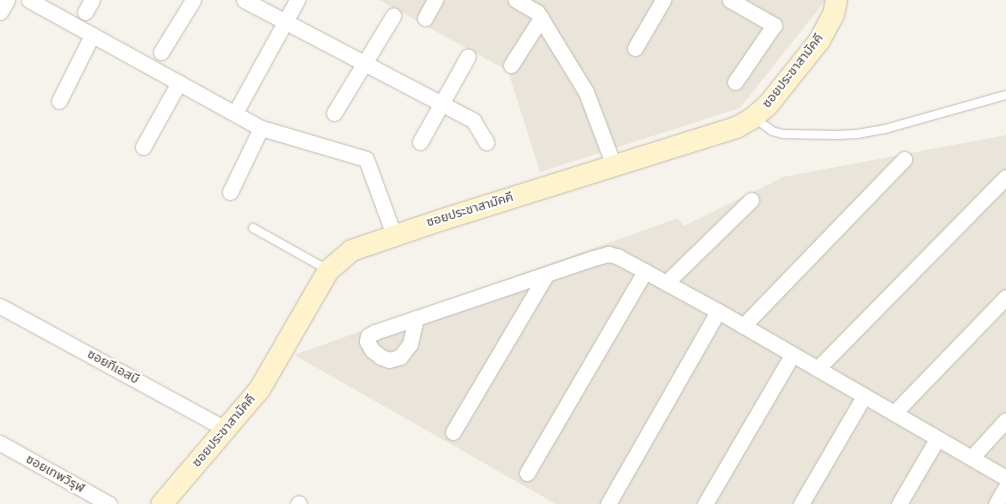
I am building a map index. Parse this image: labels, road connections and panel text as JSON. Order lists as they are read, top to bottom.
{
  "streets": {
    "street": ["ซอยประชาสามัคคี", "ซอยทีเอสบี", "ซอยเทพวิรุฬ"]
  },
  "crossings": [
    ["ซอยประชาสามัคคี", "ซอยทีเอสบี"]
  ]
}
